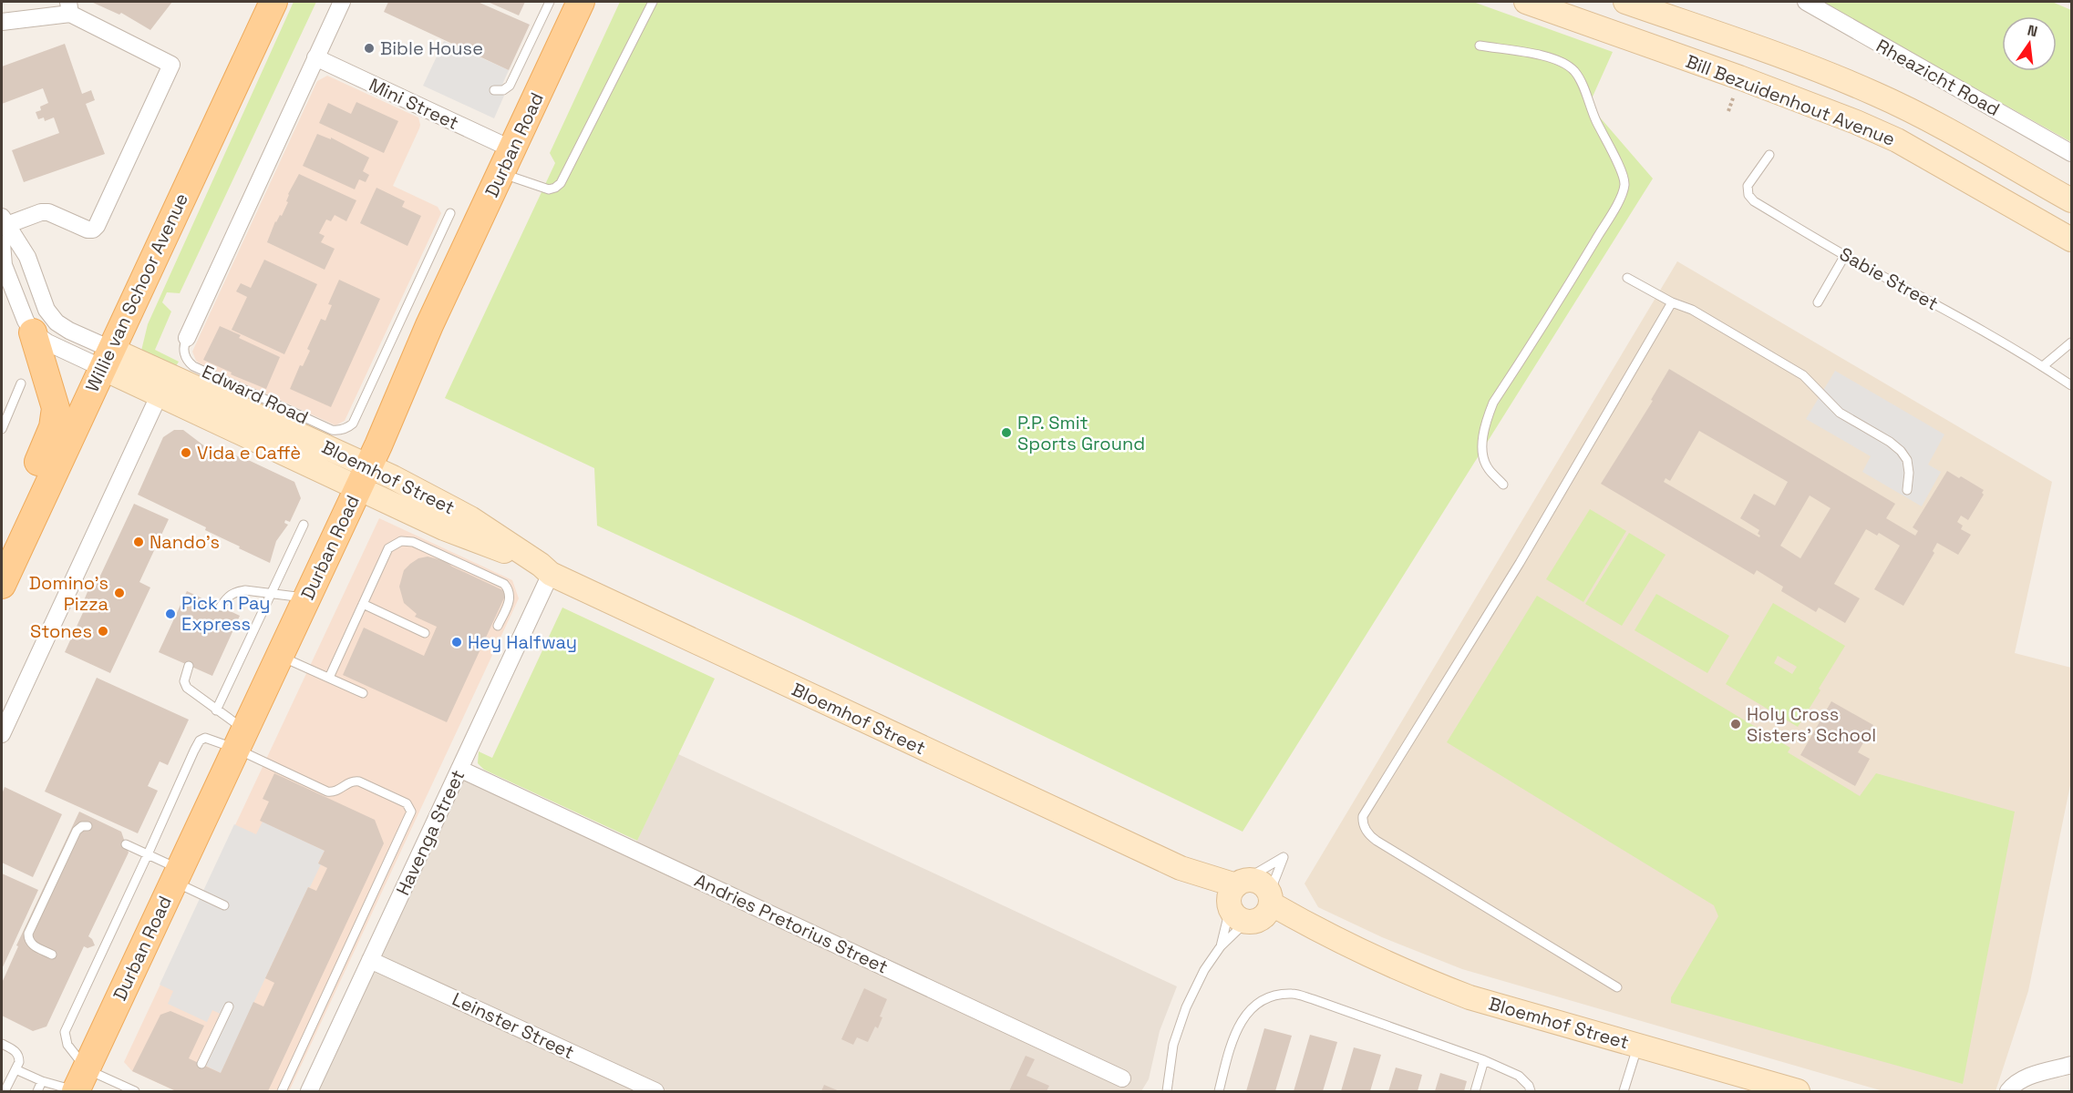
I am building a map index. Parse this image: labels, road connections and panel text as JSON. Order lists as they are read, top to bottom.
{
  "streets": {
    "main road": ["Durban Road", "Willie van Schoor Avenue"],
    "street": [
      "Rheazicht Road",
      "Bill Bezuidenhout Avenue",
      "Mini Street",
      "Edward Road",
      "Bloemhof Street",
      "Havenga Street",
      "Andries Pretorius Street",
      "Leinster Street"
    ],
    "lane": ["Sabie Street"]
  },
  "crossings": [
    ["Mini Street", "Durban Road"],
    ["Mini Street", "Edward Road"],
    ["Durban Road", "Bloemhof Street"],
    ["Willie van Schoor Avenue", "Bloemhof Street"],
    ["Bloemhof Street", "Havenga Street"],
    ["Havenga Street", "Andries Pretorius Street"],
    ["Havenga Street", "Leinster Street"]
  ],
  "places": [
    "Bible House",
    "P.P. Smit Sports Ground",
    "Vida e Caffè",
    "Nando's",
    "Domino's Pizza",
    "Pick n Pay Express",
    "Stones",
    "Hey Halfway",
    "Holy Cross Sisters' School"
  ],
  "north": "top"
}
